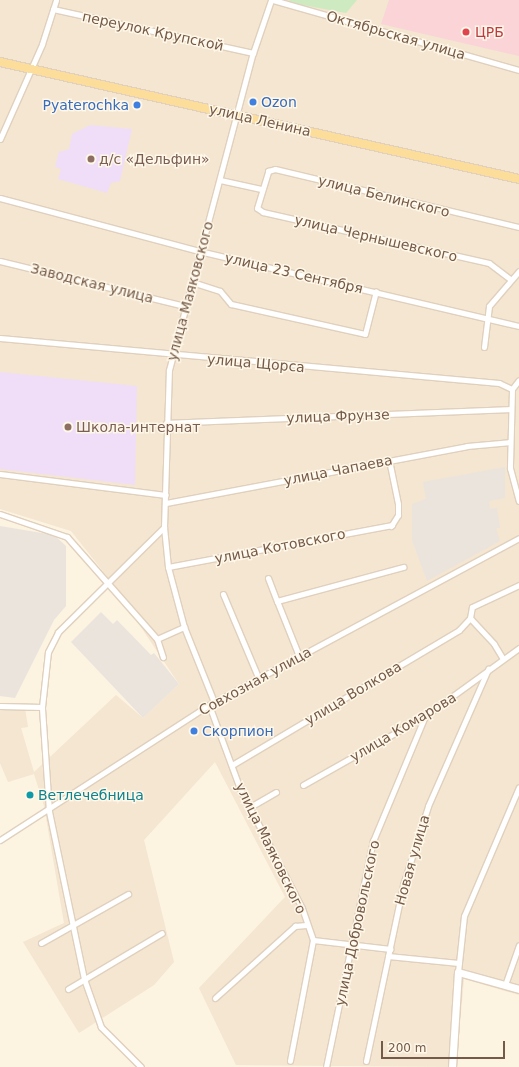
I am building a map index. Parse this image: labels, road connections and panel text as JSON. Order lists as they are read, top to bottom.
{
  "streets": {
    "main road": ["улица Ленина"],
    "street": [
      "переулок Крупской",
      "Октябрьская улица",
      "улица Белинского",
      "улица Чернышевского",
      "улица 23 Сентября",
      "Заводская улица",
      "улица Маяковского",
      "улица Щорса",
      "улица Фрунзе",
      "улица Чапаева",
      "улица Котовского",
      "Совхозная улица",
      "улица Волкова",
      "улица Комарова",
      "Новая улица",
      "улица Добровольского"
    ]
  },
  "crossings": [
    ["переулок Крупской", "улица Маяковского"],
    ["Октябрьская улица", "улица Маяковского"],
    ["улица Ленина", "улица Маяковского"],
    ["улица Белинского", "улица Чернышевского"],
    ["улица 23 Сентября", "улица Маяковского"],
    ["Заводская улица", "улица Маяковского"],
    ["улица Маяковского", "улица Щорса"],
    ["улица Маяковского", "улица Фрунзе"],
    ["улица Маяковского", "улица Чапаева"],
    ["улица Маяковского", "улица Котовского"],
    ["улица Маяковского", "Совхозная улица"],
    ["улица Маяковского", "улица Волкова"],
    ["улица Чапаева", "улица Котовского"],
    ["улица Комарова", "Новая улица"],
    ["улица Комарова", "улица Добровольского"]
  ],
  "places": [
    "ЦРБ",
    "Ozon",
    "Pyaterochka",
    "д/с «Дельфин»",
    "Школа-интернат",
    "Скорпион",
    "Ветлечебница"
  ],
  "scale_bar": "200 m"
}
